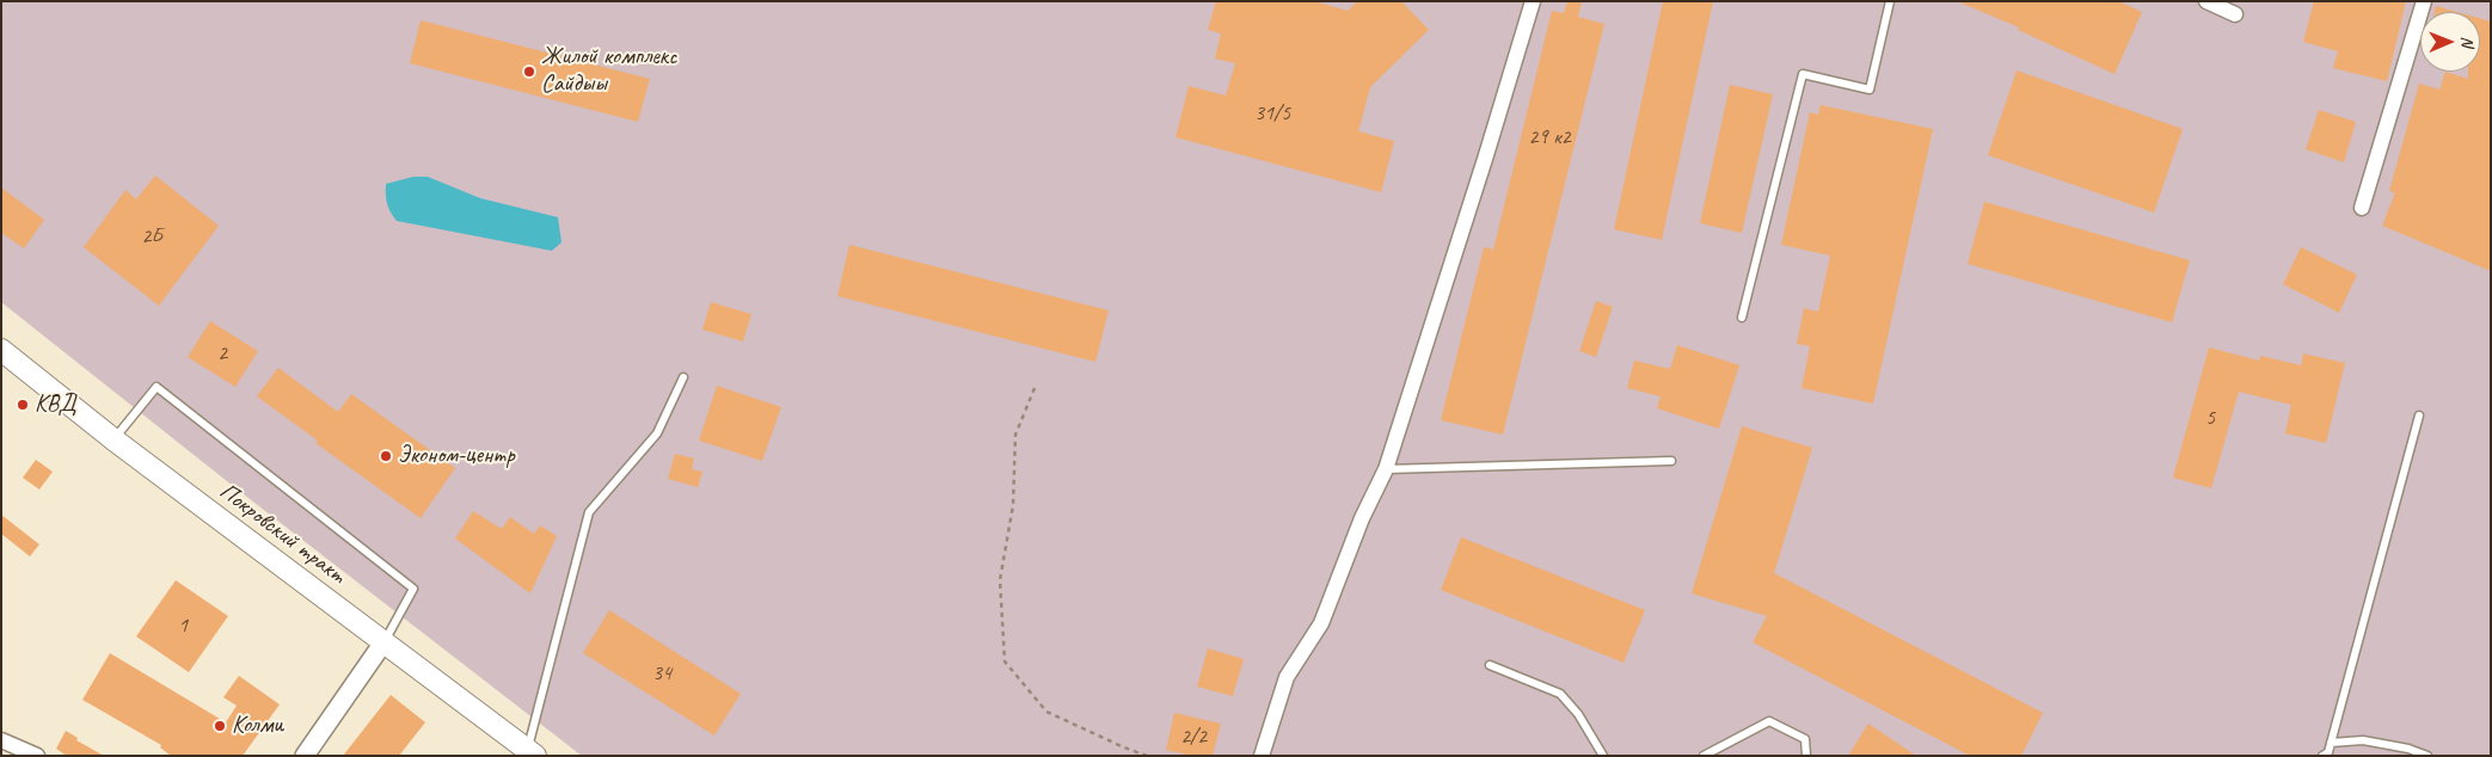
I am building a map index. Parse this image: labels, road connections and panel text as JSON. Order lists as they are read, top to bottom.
{
  "streets": {
    "main road": ["Покровский тракт"]
  },
  "places": [
    "Жилой комплекс Сайдыы",
    "КВД",
    "Эконом-центр",
    "Колми"
  ],
  "house_numbers": [
    "31/5",
    "29 к2",
    "2Б",
    "2",
    "5",
    "1",
    "34",
    "2/2"
  ],
  "north": "right"
}
